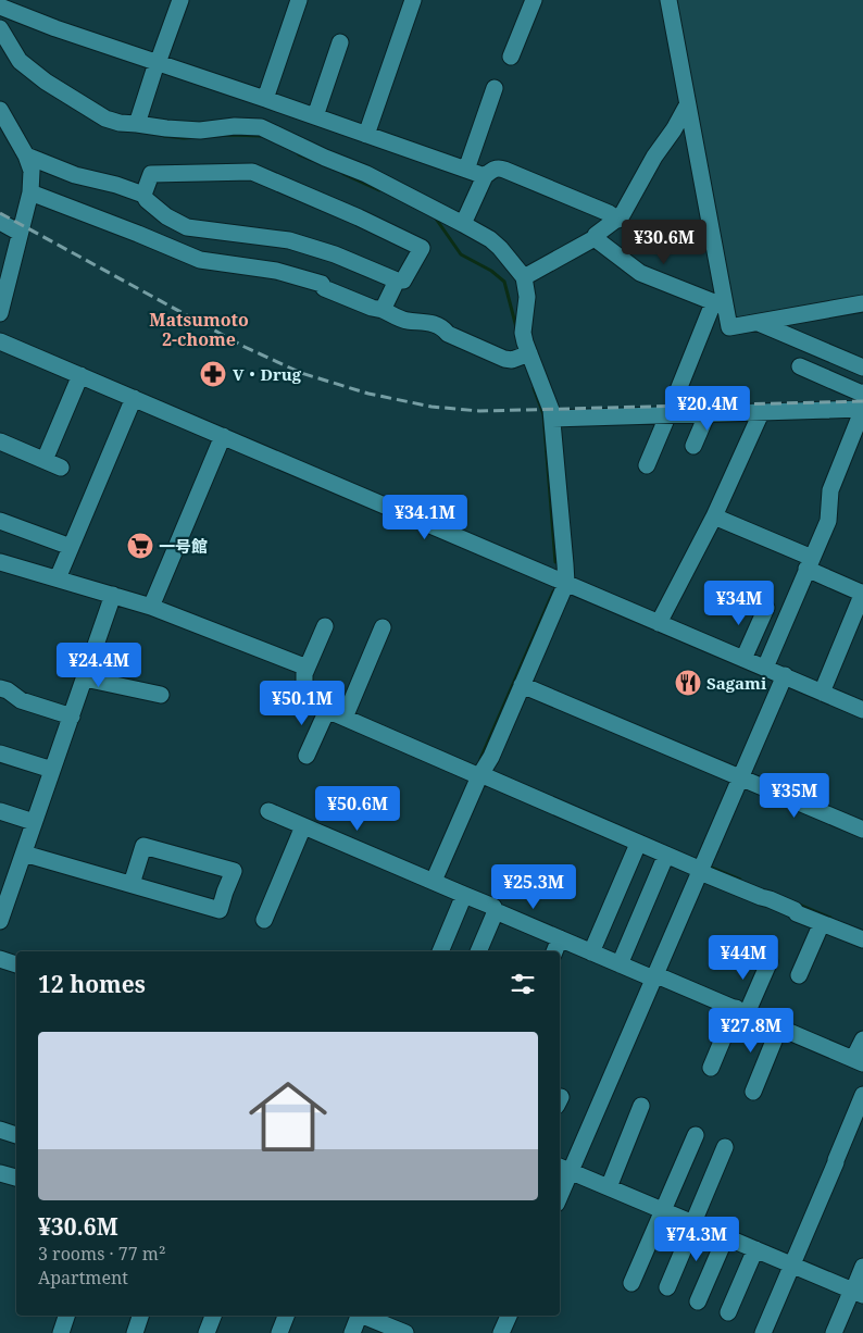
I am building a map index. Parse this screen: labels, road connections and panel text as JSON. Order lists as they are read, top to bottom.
{
  "districts": ["Matsumoto 2-chome"],
  "places": {
    "pharmacy": ["V・Drug"],
    "supermarket": ["一号館"],
    "restaurant": ["Sagami"]
  },
  "page": {
    "price": [
      "¥30.6M",
      "¥20.4M",
      "¥34.1M",
      "¥34M",
      "¥24.4M",
      "¥50.1M",
      "¥35M",
      "¥50.6M",
      "¥25.3M",
      "¥44M",
      "¥27.8M",
      "¥74.3M"
    ],
    "heading": "12 homes",
    "list": [
      {
        "name": "¥30.6M",
        "note": "3 rooms · 77 m² · Apartment"
      }
    ]
  }
}
